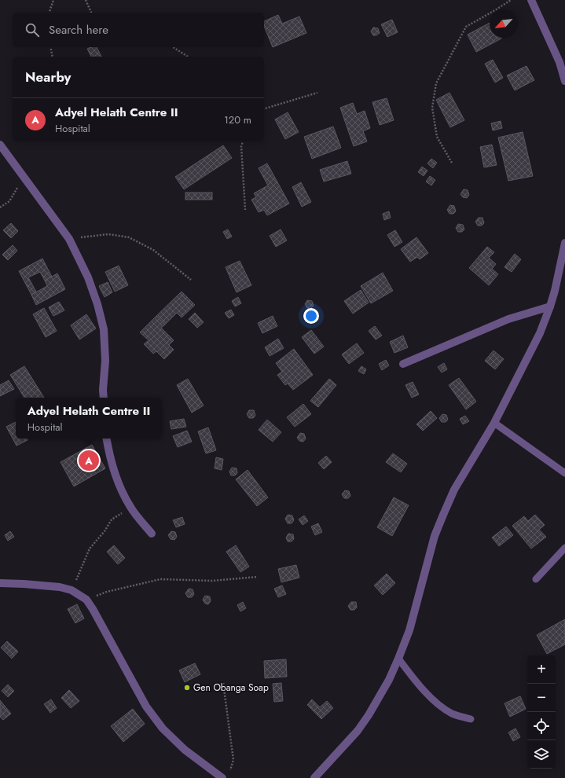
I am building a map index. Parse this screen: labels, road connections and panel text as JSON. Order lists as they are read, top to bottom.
{
  "places": ["Gen Obanga Soap"],
  "north": "bottom left",
  "page": {
    "search": "Search here",
    "heading": "Nearby",
    "list": [
      {
        "mark": "A",
        "name": "Adyel Helath Centre II",
        "note": "Hospital",
        "value": "120 m"
      }
    ],
    "popup": ["Adyel Helath Centre II", "Hospital"],
    "pins": "A",
    "map_buttons": ["+", "−"]
  }
}
